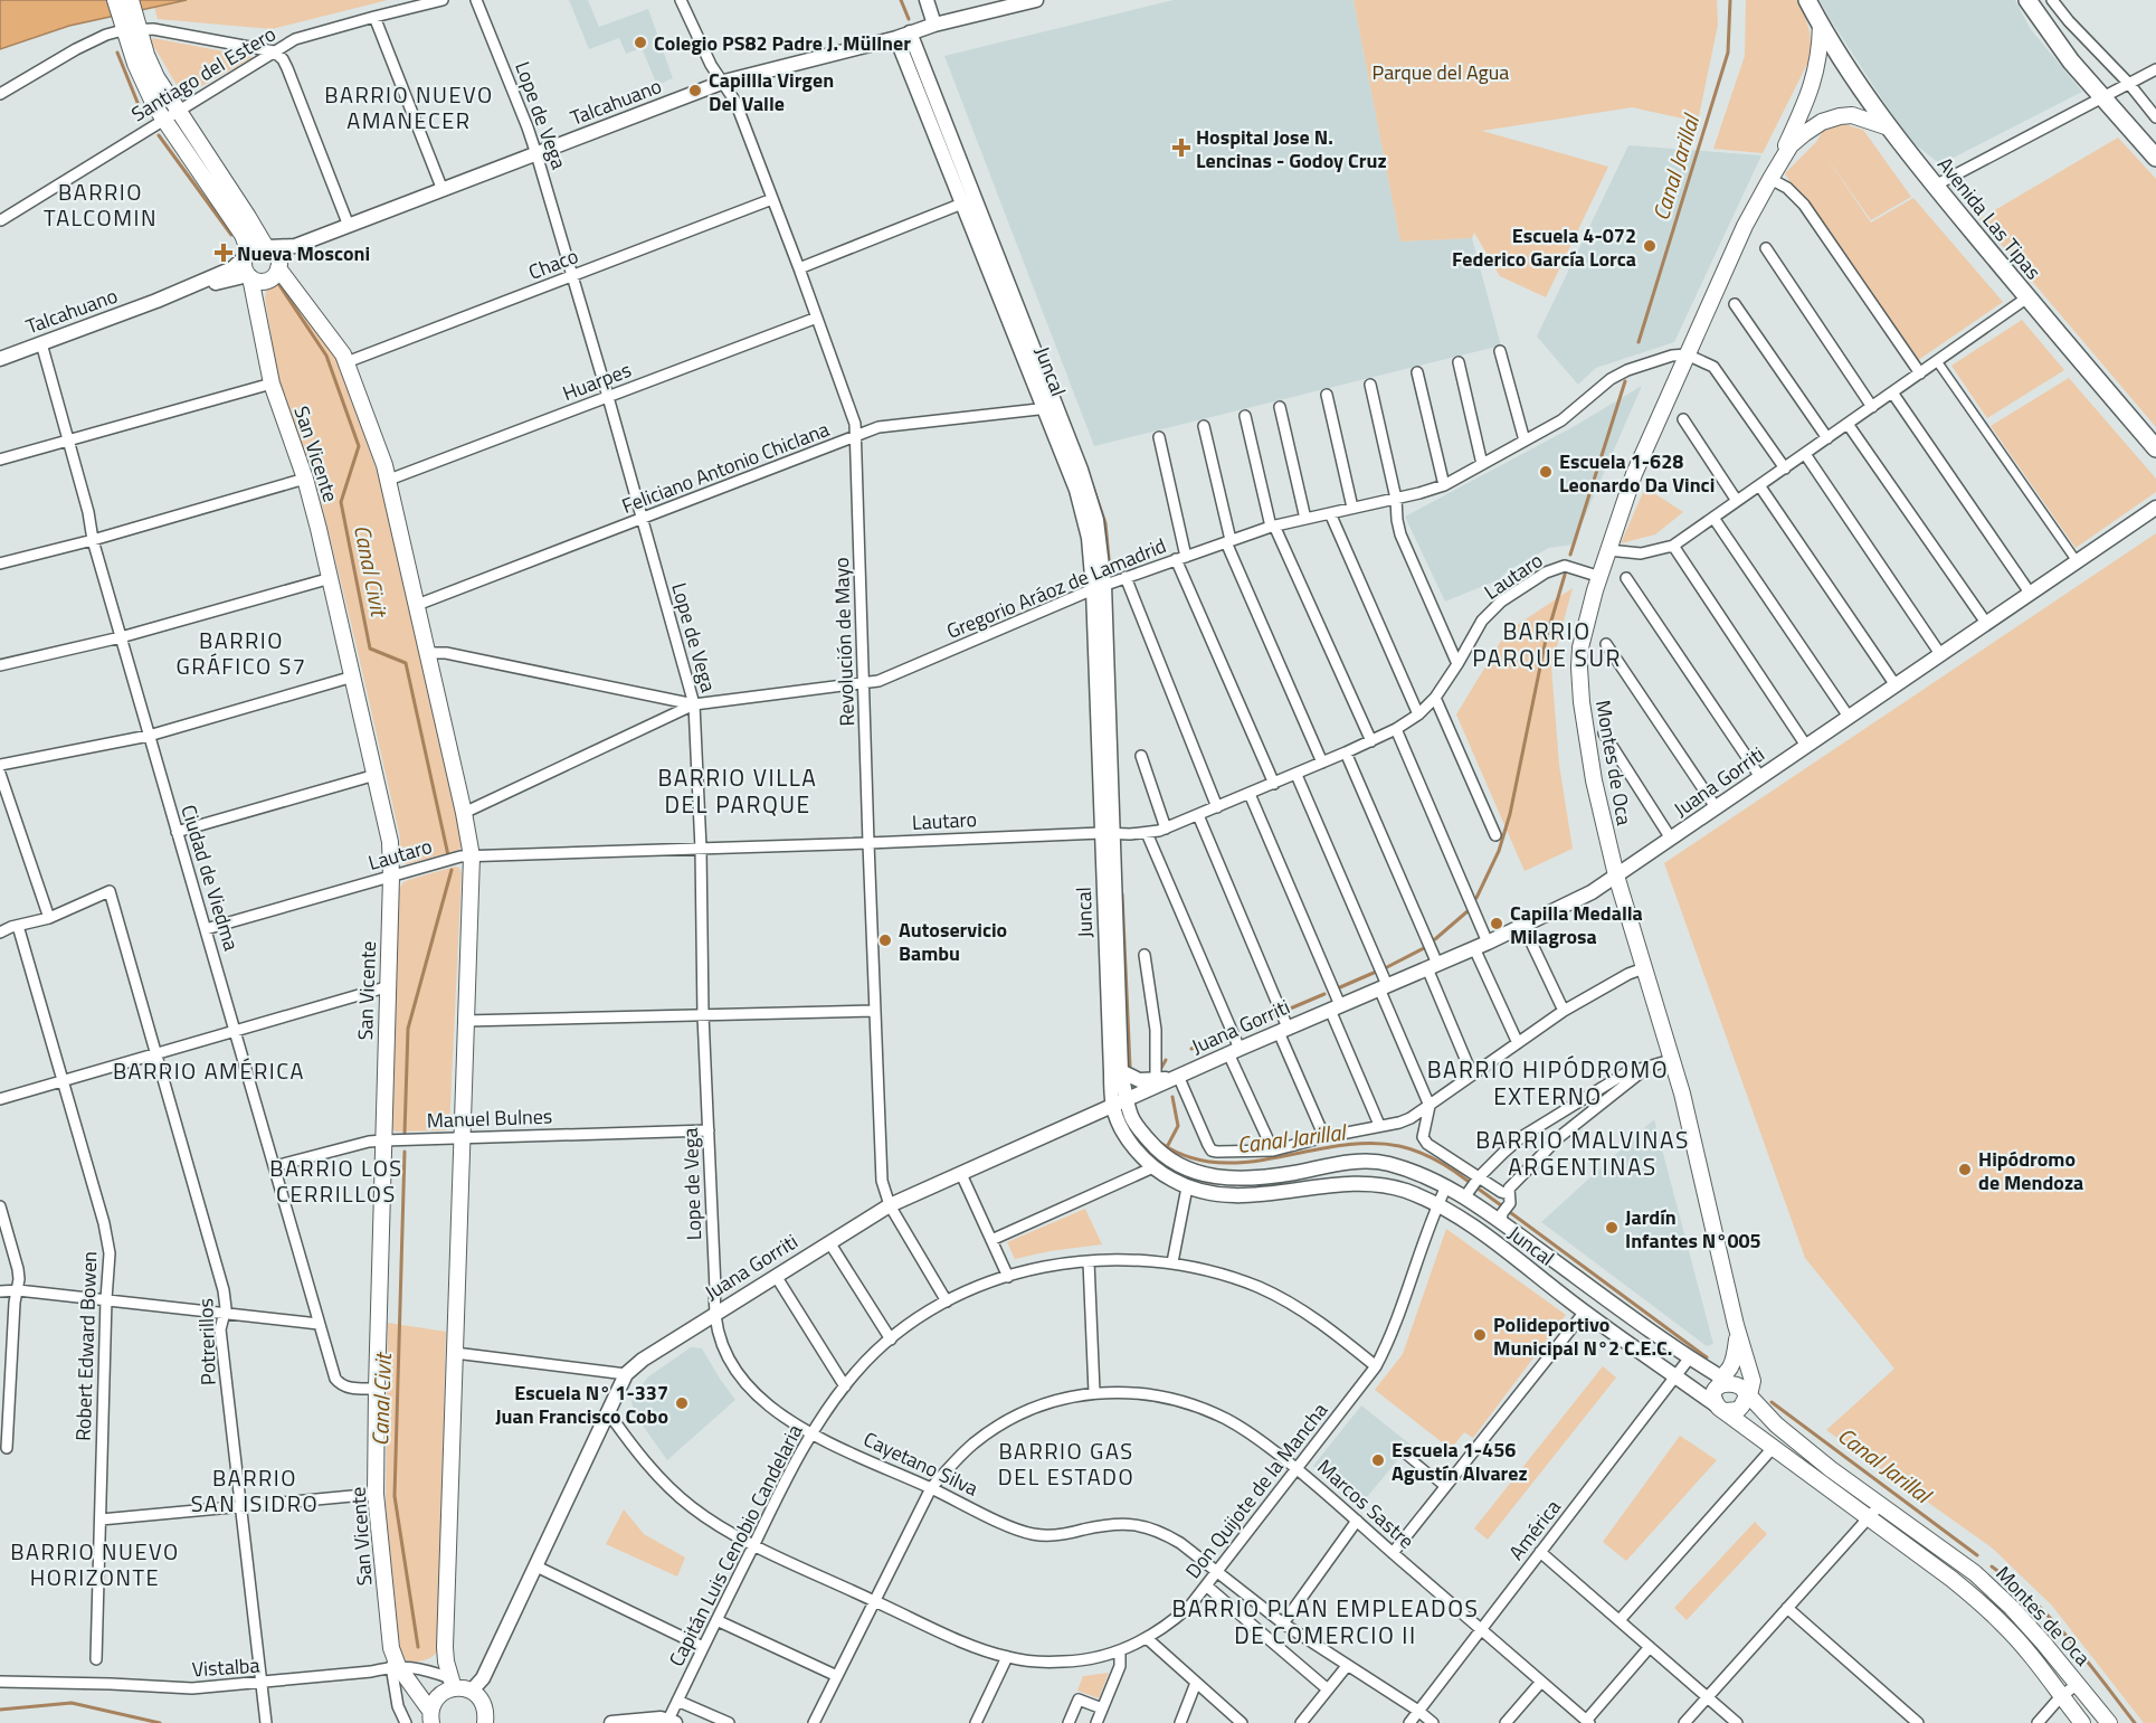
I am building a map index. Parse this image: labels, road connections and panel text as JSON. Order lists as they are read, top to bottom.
{
  "streets": {
    "highway": ["Avenida Las Tipas"],
    "main road": ["San Vicente", "Montes de Oca"],
    "street": [
      "Santiago del Estero",
      "Talcahuano",
      "Lope de Vega",
      "Chaco",
      "Juncal",
      "Huarpes",
      "Feliciano Antonio Chiclana",
      "Lautaro",
      "Gregorio Aráoz de Lamadrid",
      "Revolución de Mayo",
      "Juana Gorriti",
      "Ciudad de Viedma",
      "Manuel Bulnes",
      "Potrerillos",
      "Robert Edward Bowen",
      "Cayetano Silva",
      "Don Quijote de la Mancha",
      "Marcos Sastre",
      "América",
      "Capitán Luis Cenobio Candelaria",
      "Vistalba"
    ]
  },
  "crossings": [
    ["Talcahuano", "Lope de Vega"],
    ["Talcahuano", "Juncal"],
    ["Talcahuano", "San Vicente"],
    ["Talcahuano", "Revolución de Mayo"],
    ["Talcahuano", "Ciudad de Viedma"],
    ["Lope de Vega", "Chaco"],
    ["Lope de Vega", "Huarpes"],
    ["Lope de Vega", "Feliciano Antonio Chiclana"],
    ["Lope de Vega", "Lautaro"],
    ["Lope de Vega", "Gregorio Aráoz de Lamadrid"],
    ["Lope de Vega", "Juana Gorriti"],
    ["Lope de Vega", "Manuel Bulnes"],
    ["Lope de Vega", "Cayetano Silva"],
    ["Avenida Las Tipas", "Montes de Oca"],
    ["Chaco", "Revolución de Mayo"],
    ["Juncal", "Feliciano Antonio Chiclana"],
    ["Juncal", "Lautaro"],
    ["Juncal", "Gregorio Aráoz de Lamadrid"],
    ["Juncal", "Montes de Oca"],
    ["Juncal", "Juana Gorriti"],
    ["Juncal", "Don Quijote de la Mancha"],
    ["Juncal", "América"],
    ["Huarpes", "Revolución de Mayo"],
    ["San Vicente", "Lautaro"],
    ["San Vicente", "Ciudad de Viedma"],
    ["San Vicente", "Manuel Bulnes"],
    ["San Vicente", "Vistalba"],
    ["Feliciano Antonio Chiclana", "Revolución de Mayo"],
    ["Lautaro", "Revolución de Mayo"],
    ["Lautaro", "Montes de Oca"],
    ["Lautaro", "Ciudad de Viedma"],
    ["Gregorio Aráoz de Lamadrid", "Revolución de Mayo"],
    ["Gregorio Aráoz de Lamadrid", "Montes de Oca"],
    ["Revolución de Mayo", "Juana Gorriti"],
    ["Revolución de Mayo", "Capitán Luis Cenobio Candelaria"],
    ["Montes de Oca", "Juana Gorriti"],
    ["Juana Gorriti", "Cayetano Silva"],
    ["Juana Gorriti", "Don Quijote de la Mancha"],
    ["Ciudad de Viedma", "Manuel Bulnes"],
    ["Potrerillos", "Vistalba"],
    ["Cayetano Silva", "Don Quijote de la Mancha"],
    ["Cayetano Silva", "Marcos Sastre"],
    ["Cayetano Silva", "América"],
    ["Cayetano Silva", "Capitán Luis Cenobio Candelaria"],
    ["Don Quijote de la Mancha", "Marcos Sastre"],
    ["Don Quijote de la Mancha", "Capitán Luis Cenobio Candelaria"],
    ["Marcos Sastre", "América"]
  ],
  "districts": [
    "BARRIO NUEVO AMANECER",
    "BARRIO TALCOMIN",
    "BARRIO PARQUE SUR",
    "BARRIO GRÁFICO S7",
    "BARRIO VILLA DEL PARQUE",
    "BARRIO HIPÓDROMO EXTERNO",
    "BARRIO AMÉRICA",
    "BARRIO MALVINAS ARGENTINAS",
    "BARRIO LOS CERRILLOS",
    "BARRIO GAS DEL ESTADO",
    "BARRIO SAN ISIDRO",
    "BARRIO NUEVO HORIZONTE",
    "BARRIO PLAN EMPLEADOS DE COMERCIO II"
  ],
  "water": ["Canal Jarillal", "Canal Civit"],
  "parks": ["Parque del Agua"],
  "places": {
    "other": [
      "Colegio PS82 Padre J. Müllner",
      "Capillla Virgen Del Valle",
      "Escuela 4-072 Federico García Lorca",
      "Escuela 1-628 Leonardo Da Vinci",
      "Capilla Medalla Milagrosa",
      "Autoservicio Bambu",
      "Hipódromo de Mendoza",
      "Jardín Infantes N°005",
      "Polideportivo Municipal N°2 C.E.C.",
      "Escuela N° 1-337 Juan Francisco Cobo",
      "Escuela 1-456 Agustín Alvarez"
    ],
    "health": ["Hospital Jose N. Lencinas - Godoy Cruz", "Nueva Mosconi"]
  }
}
